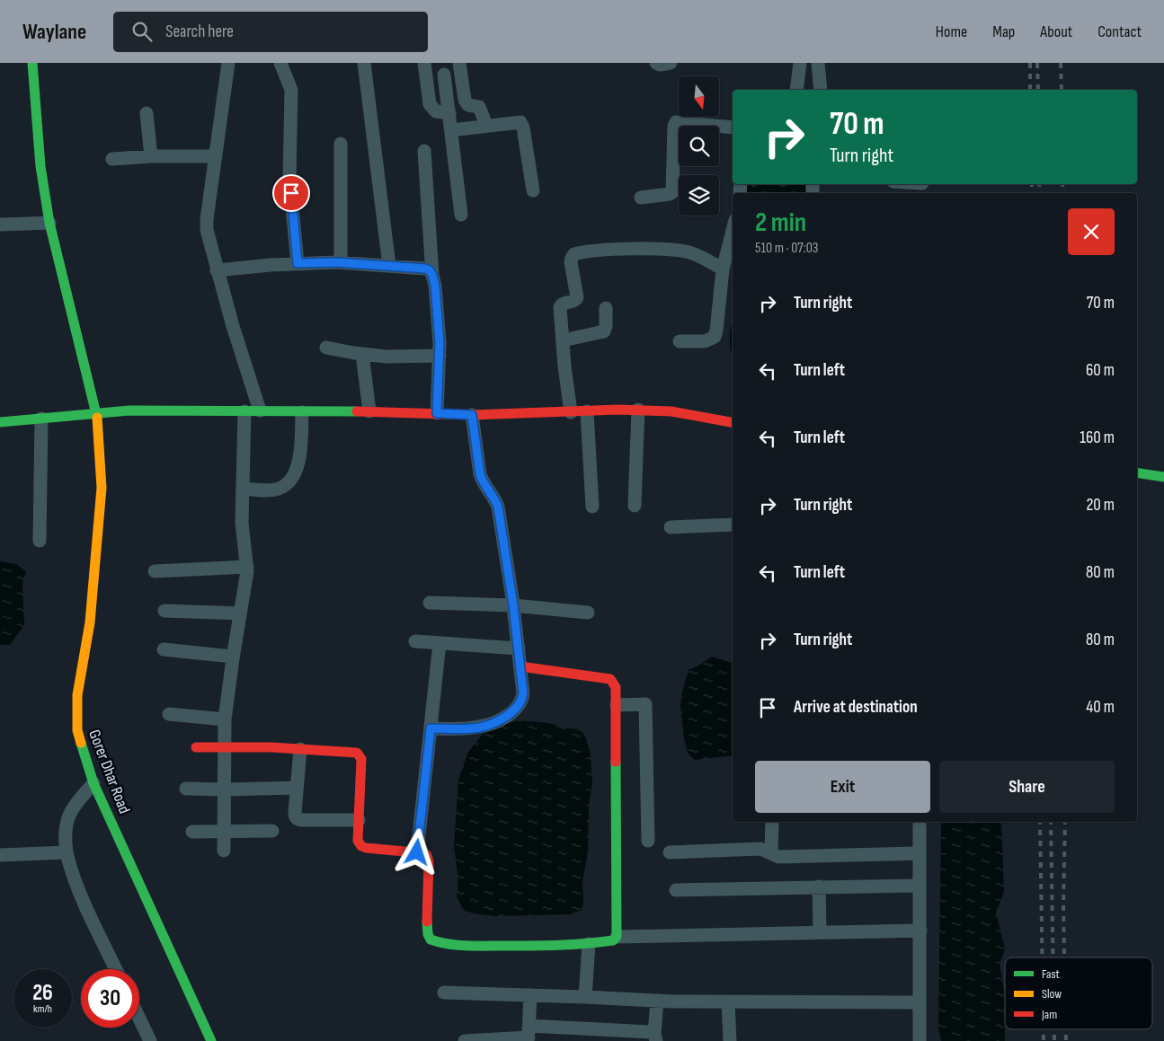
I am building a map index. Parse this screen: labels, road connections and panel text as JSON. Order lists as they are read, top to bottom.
{
  "streets": {
    "street": ["Gorer Dhar Road"]
  },
  "legend": ["Fast", "Slow", "Jam"],
  "north": "bottom",
  "page": {
    "header": "Waylane",
    "search": "Search here",
    "nav": [
      "Home",
      "Map",
      "About",
      "Contact"
    ],
    "turn": ["70 m", "Turn right"],
    "heading": ["2 min", "510 m · 07:03"],
    "list": [
      {
        "name": "Turn right",
        "value": "70 m"
      },
      {
        "name": "Turn left",
        "value": "60 m"
      },
      {
        "name": "Turn left",
        "value": "160 m"
      },
      {
        "name": "Turn right",
        "value": "20 m"
      },
      {
        "name": "Turn left",
        "value": "80 m"
      },
      {
        "name": "Turn right",
        "value": "80 m"
      },
      {
        "name": "Arrive at destination",
        "value": "40 m"
      }
    ],
    "buttons": ["Exit", "Share"],
    "speed": "26 km/h",
    "limit": "30"
  }
}
